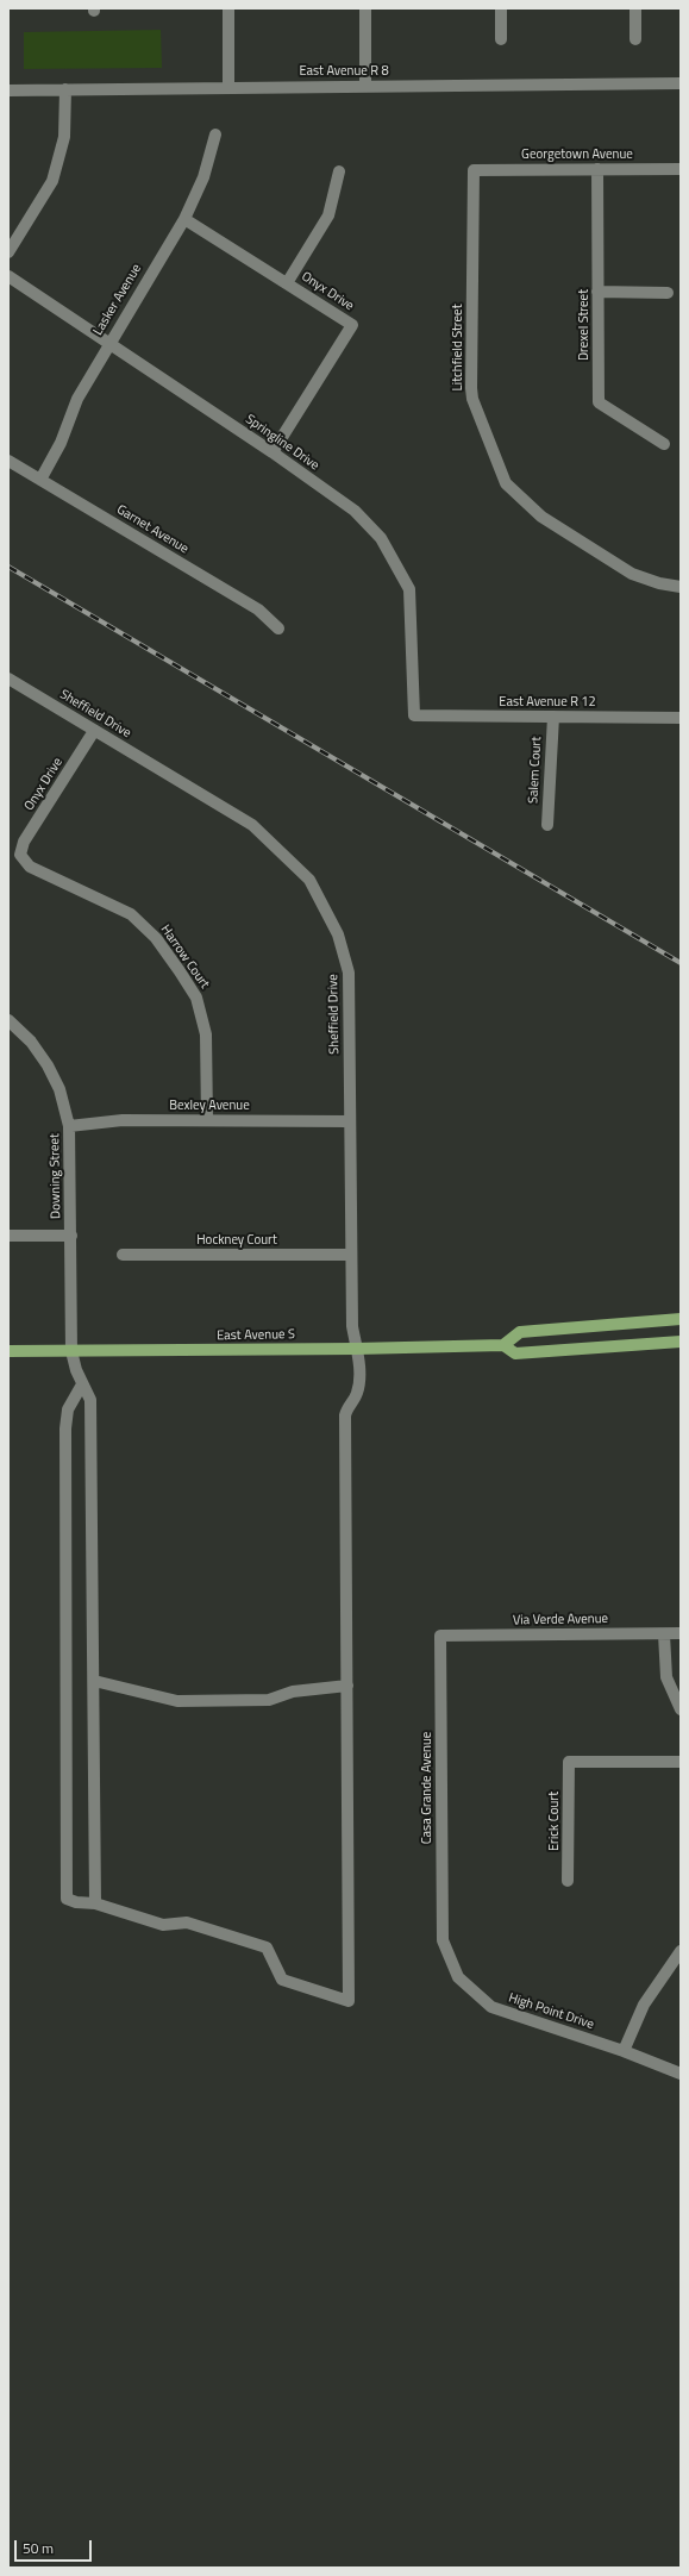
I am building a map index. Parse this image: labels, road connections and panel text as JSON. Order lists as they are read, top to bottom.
{
  "streets": {
    "main road": ["East Avenue S"],
    "street": [
      "East Avenue R 8",
      "Georgetown Avenue",
      "Onyx Drive",
      "Lasker Avenue",
      "Drexel Street",
      "Litchfield Street",
      "Springline Drive",
      "Garnet Avenue",
      "East Avenue R 12",
      "Sheffield Drive",
      "Salem Court",
      "Harrow Court",
      "Bexley Avenue",
      "Downing Street",
      "Hockney Court",
      "Via Verde Avenue",
      "Casa Grande Avenue",
      "Erick Court",
      "High Point Drive"
    ]
  },
  "crossings": [
    ["Georgetown Avenue", "Drexel Street"],
    ["Georgetown Avenue", "Litchfield Street"],
    ["Onyx Drive", "Lasker Avenue"],
    ["Onyx Drive", "Springline Drive"],
    ["Onyx Drive", "Sheffield Drive"],
    ["Onyx Drive", "Harrow Court"],
    ["Lasker Avenue", "Springline Drive"],
    ["Lasker Avenue", "Garnet Avenue"],
    ["Springline Drive", "East Avenue R 12"],
    ["East Avenue R 12", "Salem Court"],
    ["Sheffield Drive", "Bexley Avenue"],
    ["Sheffield Drive", "Downing Street"],
    ["Sheffield Drive", "Hockney Court"],
    ["Sheffield Drive", "East Avenue S"],
    ["Harrow Court", "Bexley Avenue"],
    ["Bexley Avenue", "Downing Street"],
    ["Downing Street", "East Avenue S"],
    ["Via Verde Avenue", "Casa Grande Avenue"],
    ["Casa Grande Avenue", "High Point Drive"]
  ],
  "scale_bar": "50 m"
}
